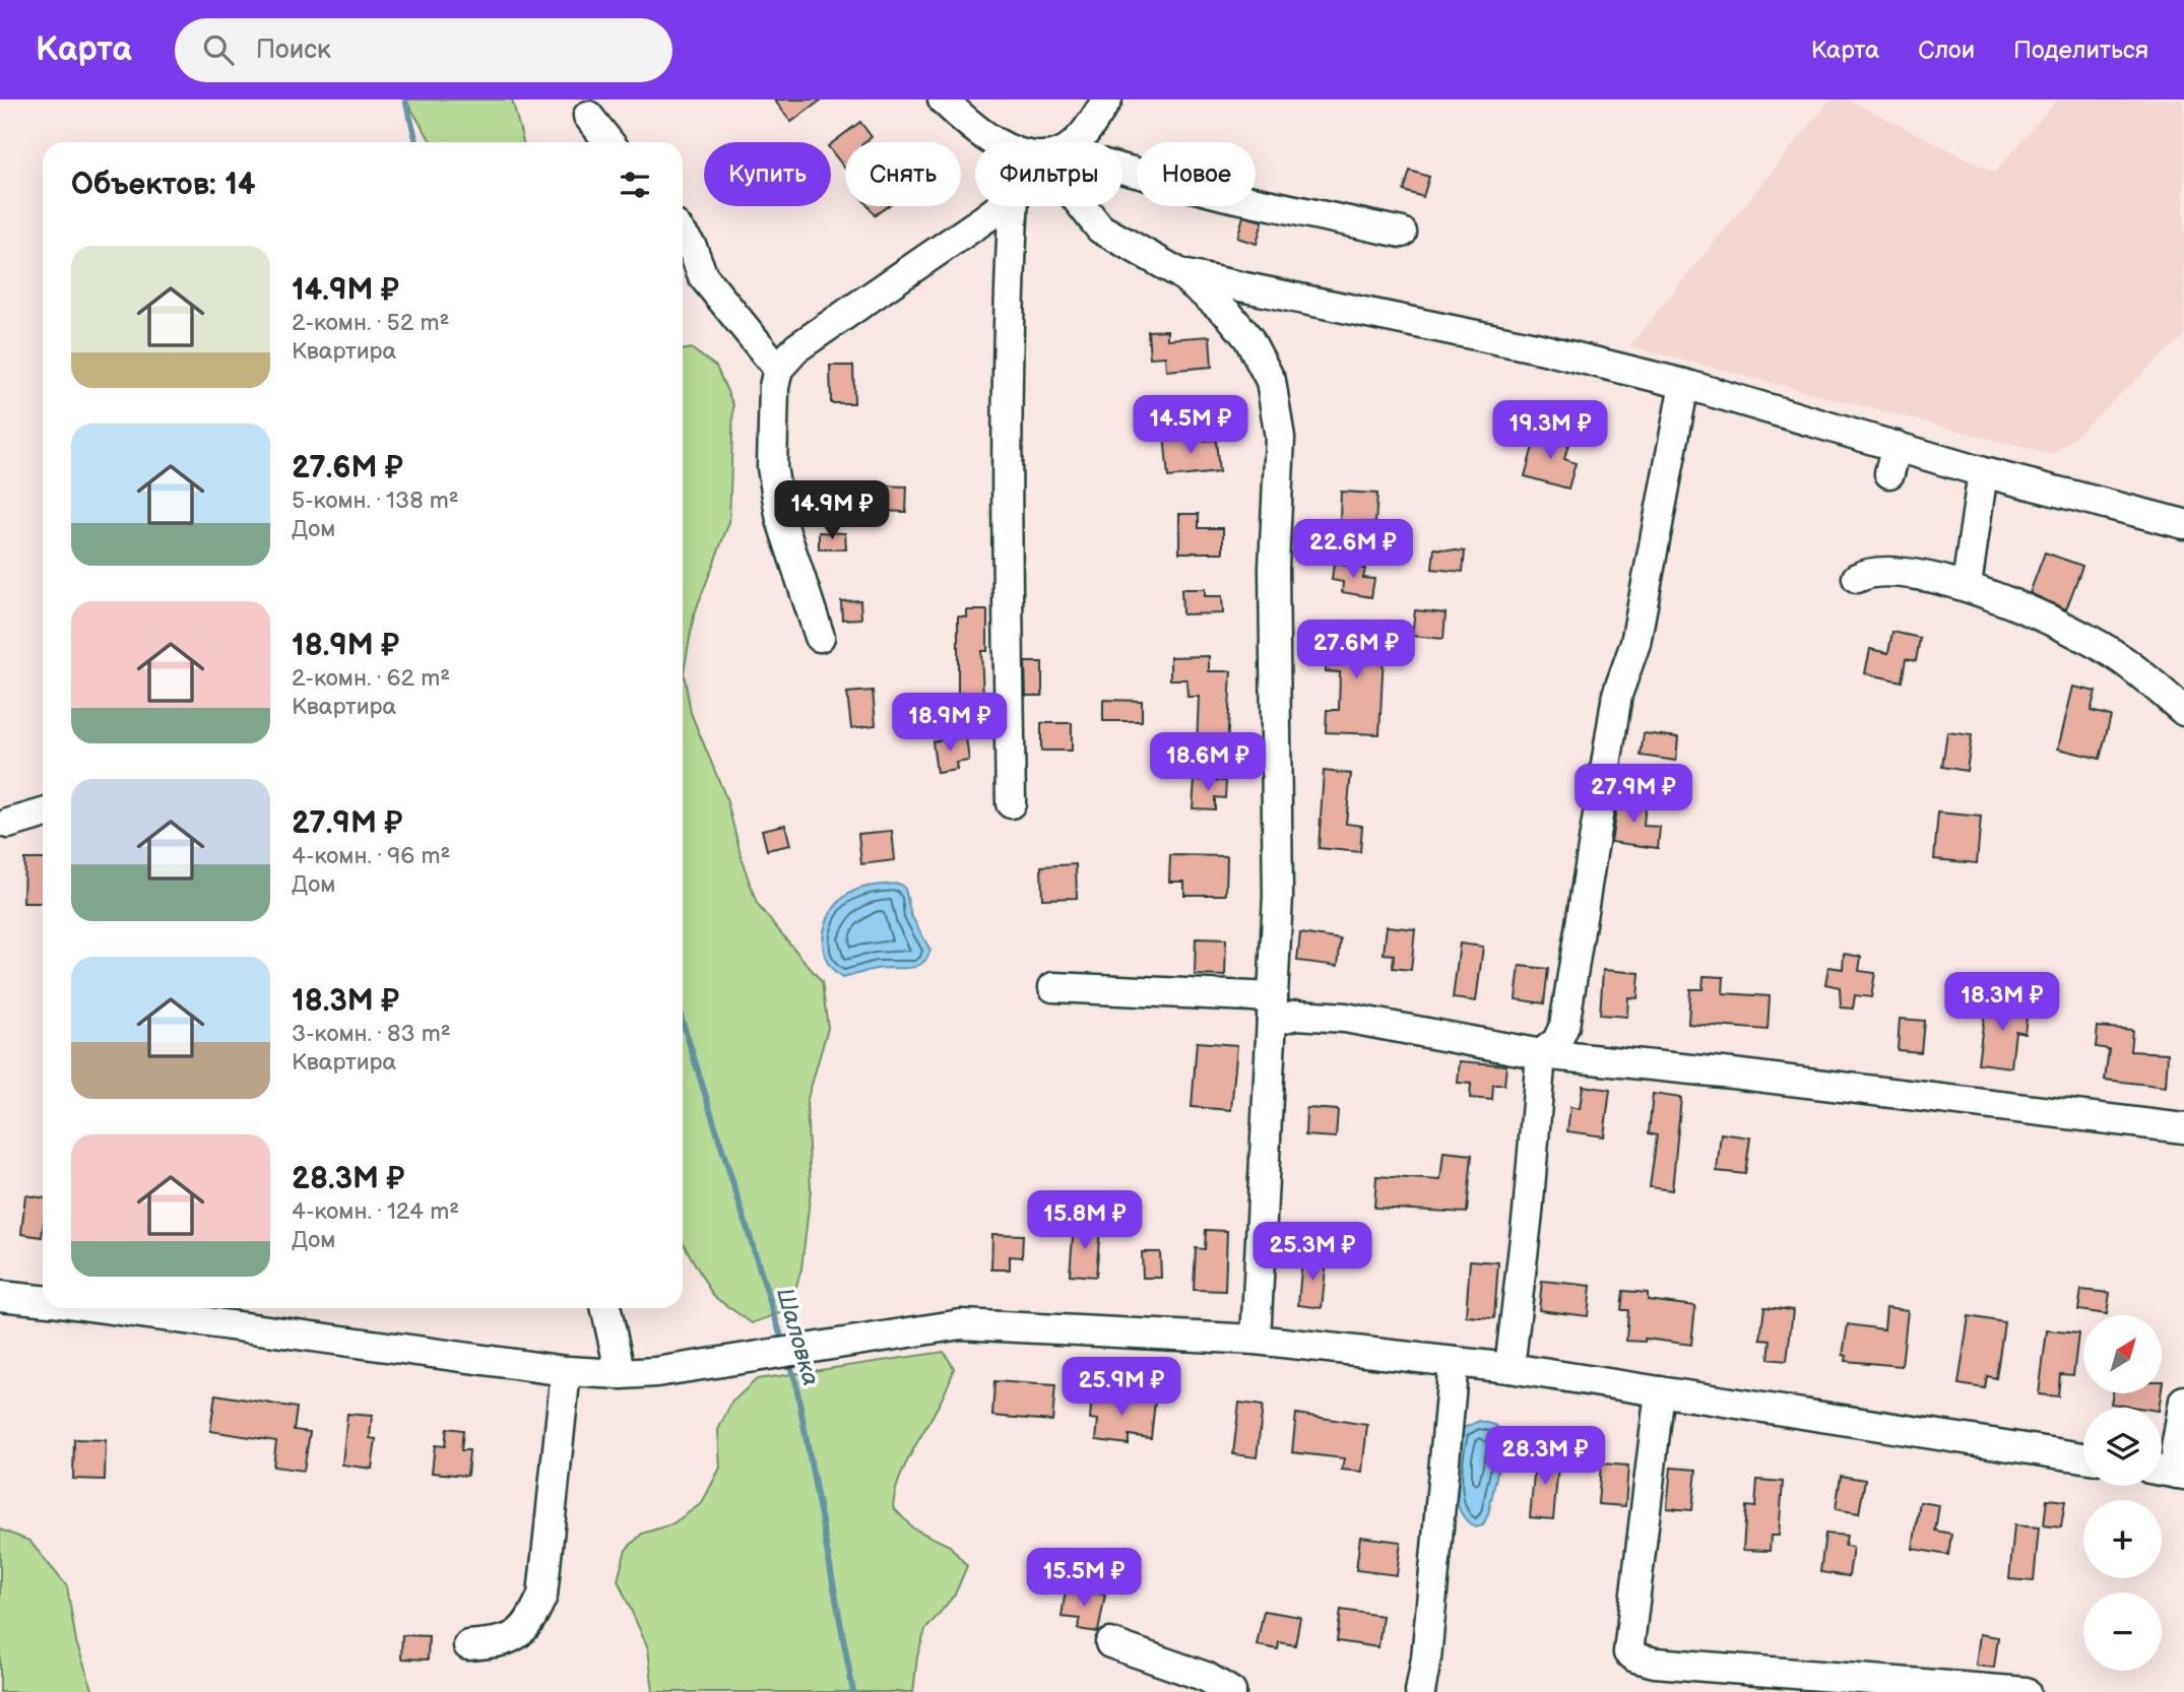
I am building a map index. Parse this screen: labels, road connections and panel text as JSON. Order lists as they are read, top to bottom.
{
  "water": ["Шаловка"],
  "north": "top right",
  "page": {
    "header": "Карта",
    "search": "Поиск",
    "nav": ["Карта", "Слои", "Поделиться"],
    "chip": [
      "Купить",
      "Снять",
      "Фильтры",
      "Новое"
    ],
    "heading": "Объектов: 14",
    "list": [
      {
        "name": "14.9M ₽",
        "note": "2-комн. · 52 m² · Квартира"
      },
      {
        "name": "27.6M ₽",
        "note": "5-комн. · 138 m² · Дом"
      },
      {
        "name": "18.9M ₽",
        "note": "2-комн. · 62 m² · Квартира"
      },
      {
        "name": "27.9M ₽",
        "note": "4-комн. · 96 m² · Дом"
      },
      {
        "name": "18.3M ₽",
        "note": "3-комн. · 83 m² · Квартира"
      },
      {
        "name": "28.3M ₽",
        "note": "4-комн. · 124 m² · Дом"
      }
    ],
    "price": [
      "14.5M ₽",
      "19.3M ₽",
      "14.9M ₽",
      "22.6M ₽",
      "27.6M ₽",
      "18.9M ₽",
      "18.6M ₽",
      "27.9M ₽",
      "18.3M ₽",
      "15.8M ₽",
      "25.3M ₽",
      "25.9M ₽",
      "28.3M ₽",
      "15.5M ₽"
    ],
    "map_buttons": ["+", "−"]
  }
}
